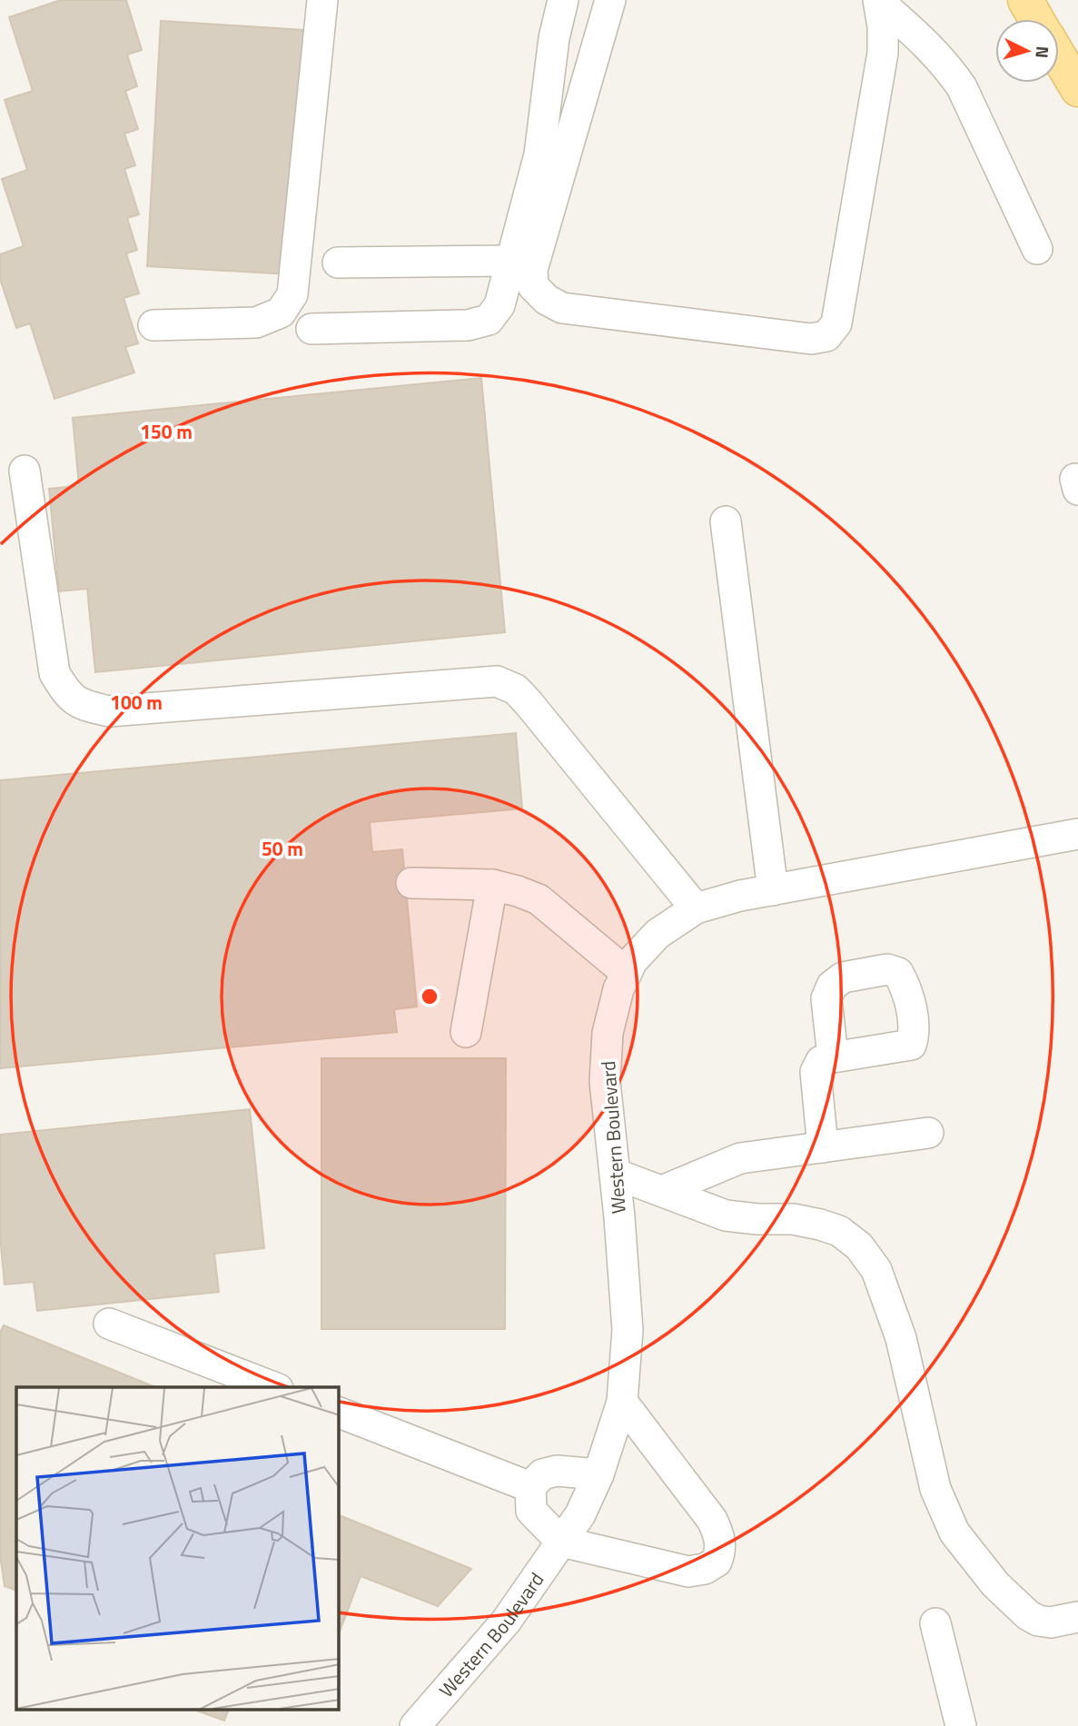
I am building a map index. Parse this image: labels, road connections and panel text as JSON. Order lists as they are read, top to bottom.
{
  "streets": {
    "street": ["Western Boulevard"]
  },
  "north": "right",
  "rings": ["150 m", "100 m", "50 m"]
}
